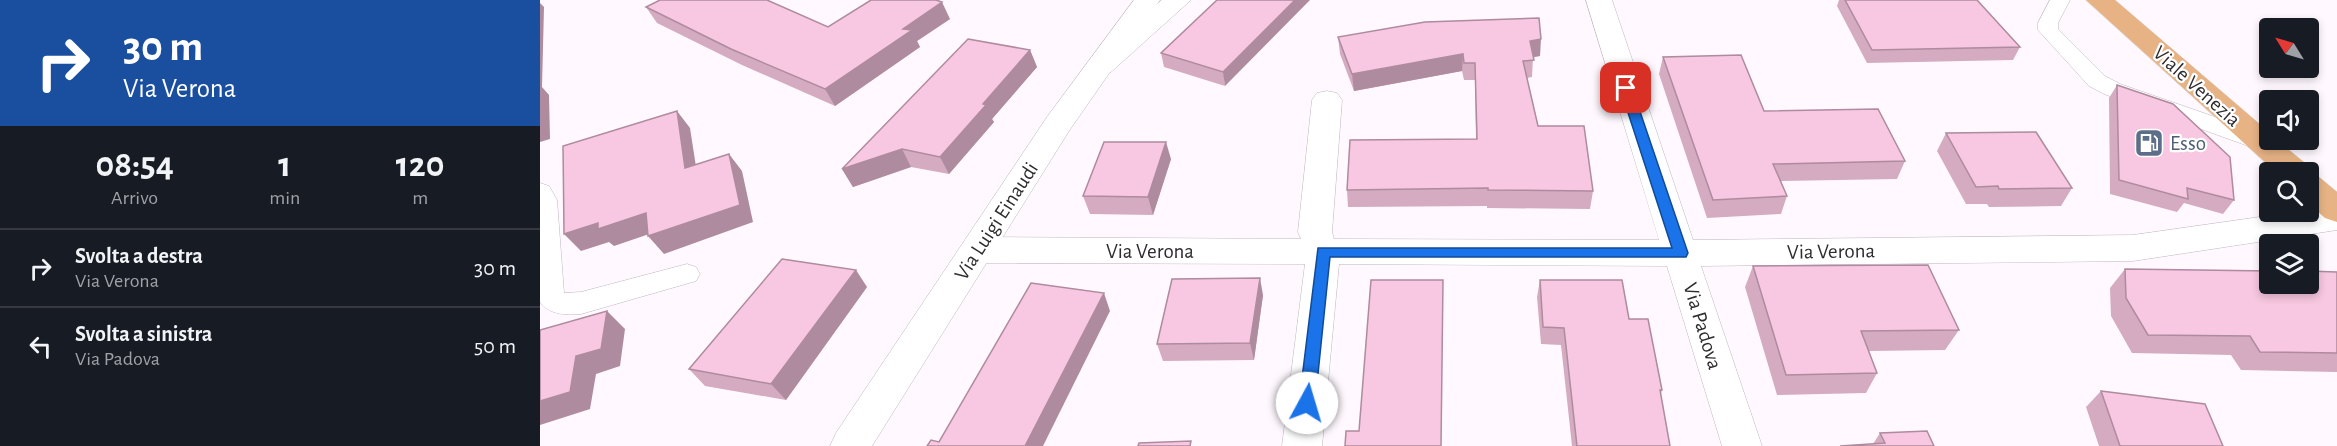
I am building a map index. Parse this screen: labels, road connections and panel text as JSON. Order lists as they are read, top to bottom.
{
  "streets": {
    "main road": ["Viale Venezia"],
    "street": ["Via Luigi Einaudi", "Via Verona", "Via Padova"]
  },
  "crossings": [
    ["Via Luigi Einaudi", "Via Verona"],
    ["Via Verona", "Via Padova"]
  ],
  "places": {
    "fuel station": ["Esso"]
  },
  "north": "top left",
  "page": {
    "turn": ["30 m", "Via Verona"],
    "eta": [
      "08:54",
      "Arrivo",
      "1",
      "min",
      "120",
      "m"
    ],
    "list": [
      {
        "name": "Svolta a destra",
        "note": "Via Verona",
        "value": "30 m"
      },
      {
        "name": "Svolta a sinistra",
        "note": "Via Padova",
        "value": "50 m"
      }
    ]
  }
}
